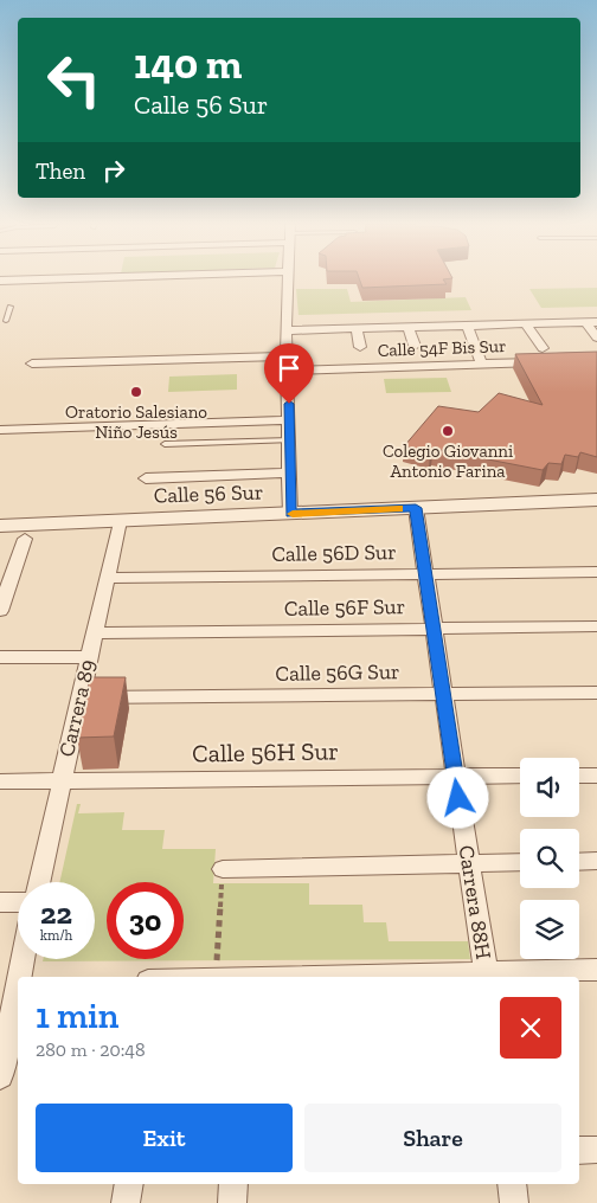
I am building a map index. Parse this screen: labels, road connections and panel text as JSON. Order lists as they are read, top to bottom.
{
  "streets": {
    "street": [
      "Calle 54F Bis Sur",
      "Calle 56 Sur",
      "Calle 56D Sur",
      "Calle 56F Sur",
      "Calle 56G Sur",
      "Carrera 89",
      "Calle 56H Sur",
      "Carrera 88H"
    ]
  },
  "crossings": [
    ["Calle 56 Sur", "Carrera 89"],
    ["Calle 56 Sur", "Carrera 88H"],
    ["Calle 56D Sur", "Carrera 89"],
    ["Calle 56D Sur", "Carrera 88H"],
    ["Calle 56F Sur", "Carrera 89"],
    ["Calle 56F Sur", "Carrera 88H"],
    ["Calle 56G Sur", "Carrera 89"],
    ["Calle 56G Sur", "Carrera 88H"],
    ["Carrera 89", "Calle 56H Sur"],
    ["Calle 56H Sur", "Carrera 88H"]
  ],
  "places": ["Oratorio Salesiano Niño Jesús", "Colegio Giovanni Antonio Farina"],
  "page": {
    "turn": ["140 m", "Calle 56 Sur"],
    "then": "Then",
    "speed": "22 km/h",
    "limit": "30",
    "heading": ["1 min", "280 m · 20:48"],
    "buttons": ["Exit", "Share"]
  }
}
